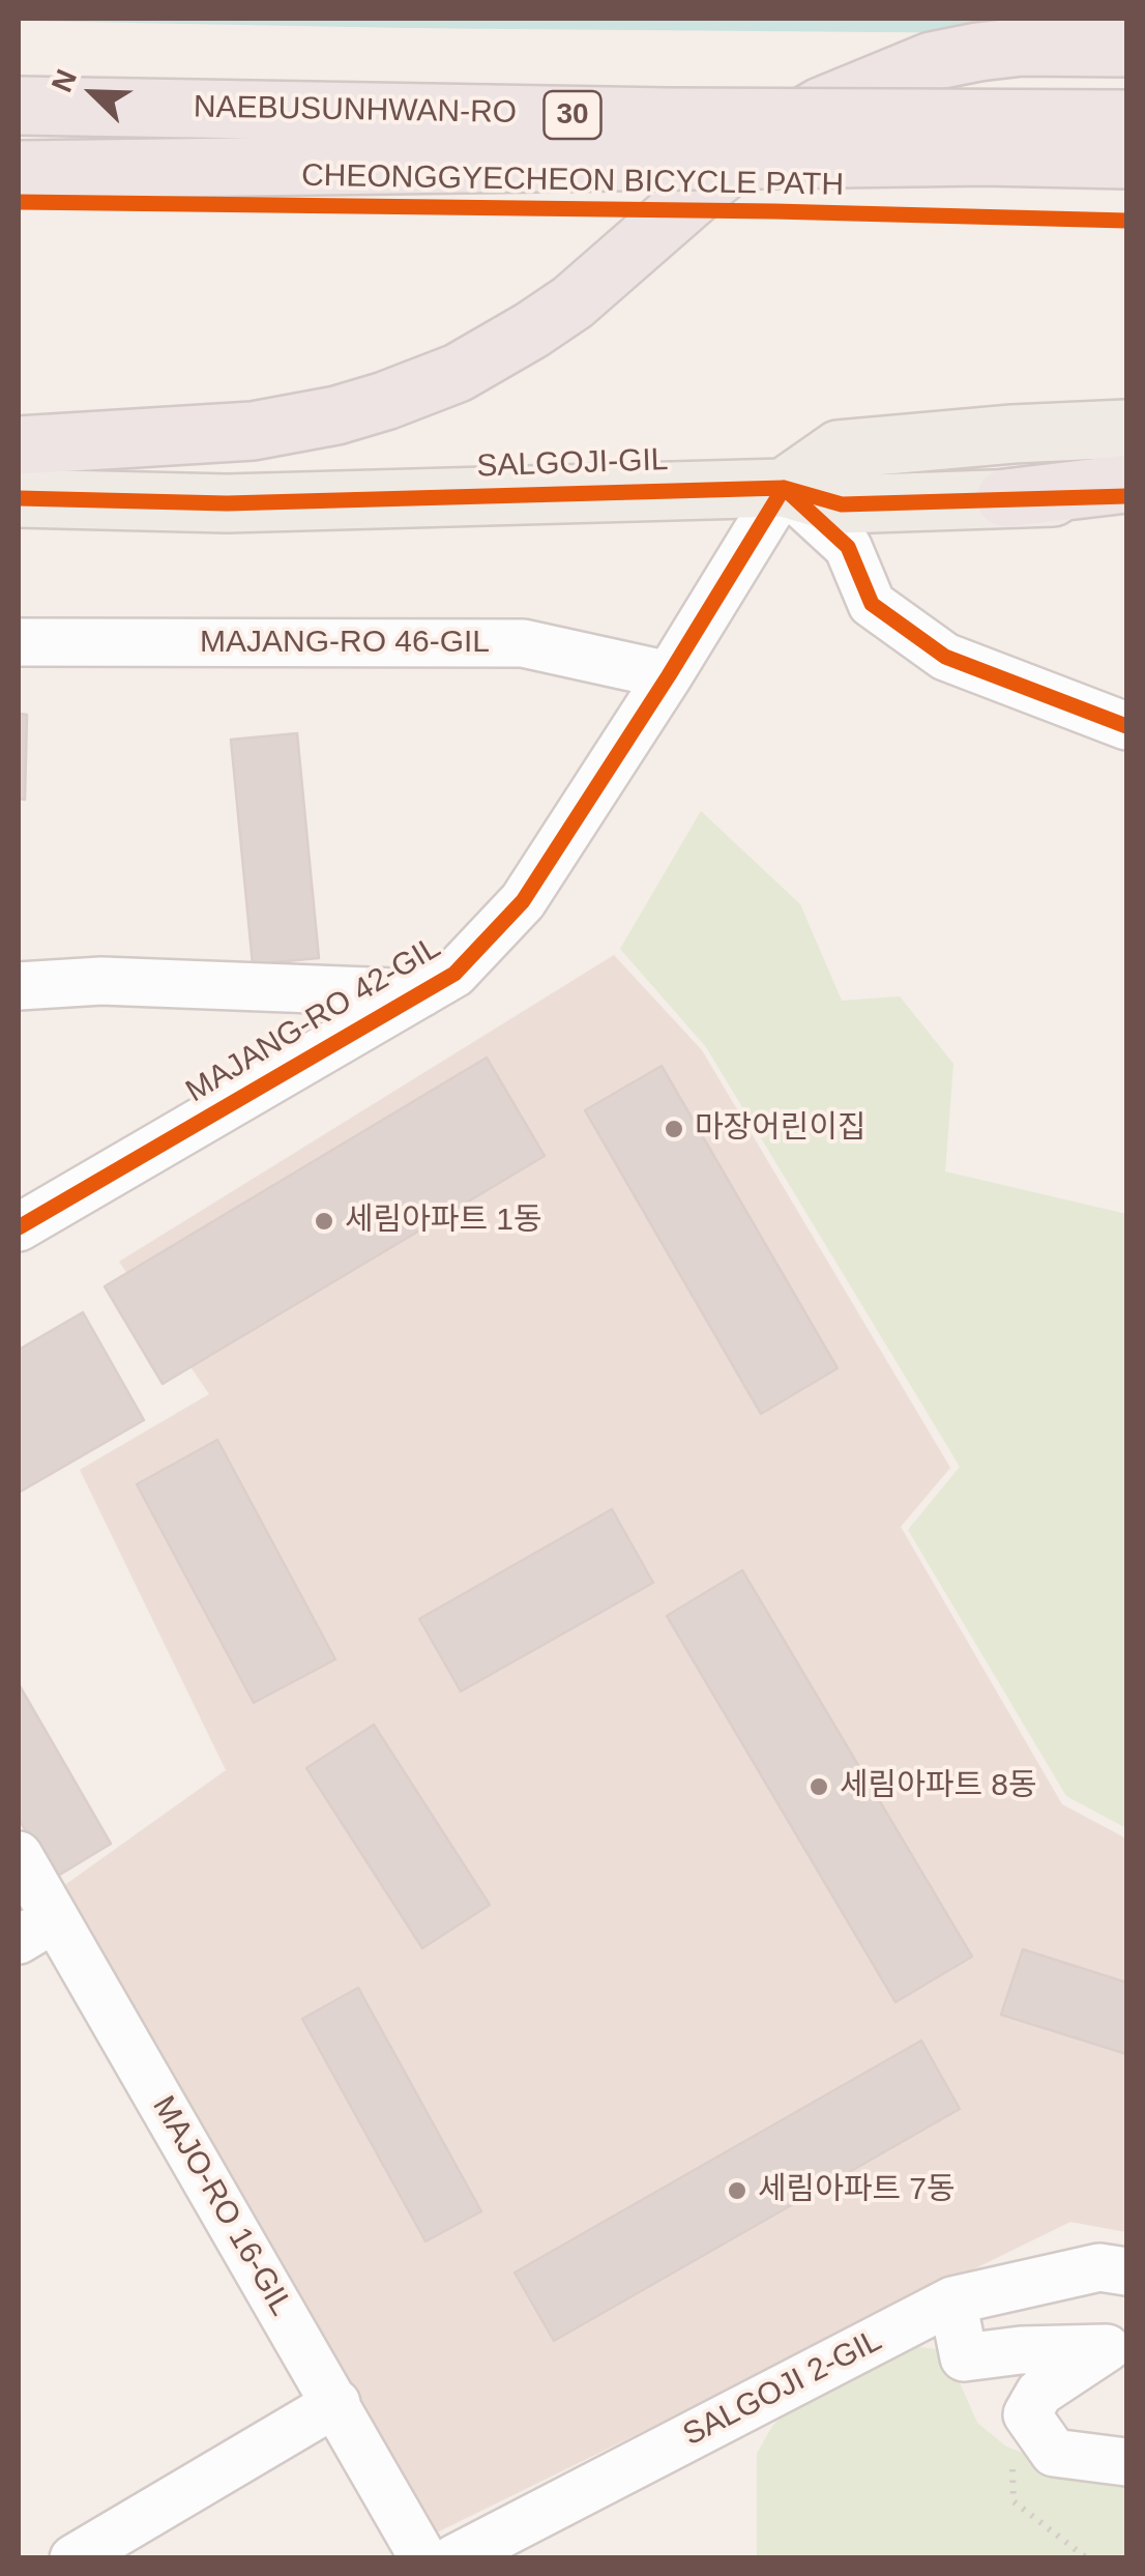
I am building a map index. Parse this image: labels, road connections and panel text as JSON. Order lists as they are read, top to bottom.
{
  "streets": {
    "highway": ["NAEBUSUNHWAN-RO", "30"],
    "main road": ["SALGOJI-GIL"],
    "street": [
      "MAJANG-RO 46-GIL",
      "MAJANG-RO 42-GIL",
      "MAJO-RO 16-GIL",
      "SALGOJI 2-GIL"
    ],
    "cycle path": ["CHEONGGYECHEON BICYCLE PATH"]
  },
  "crossings": [
    ["SALGOJI-GIL", "MAJANG-RO 42-GIL"],
    ["MAJANG-RO 46-GIL", "MAJANG-RO 42-GIL"]
  ],
  "places": [
    "마장어린이집",
    "세림아파트 1동",
    "세림아파트 8동",
    "세림아파트 7동"
  ],
  "north": "top left"
}
